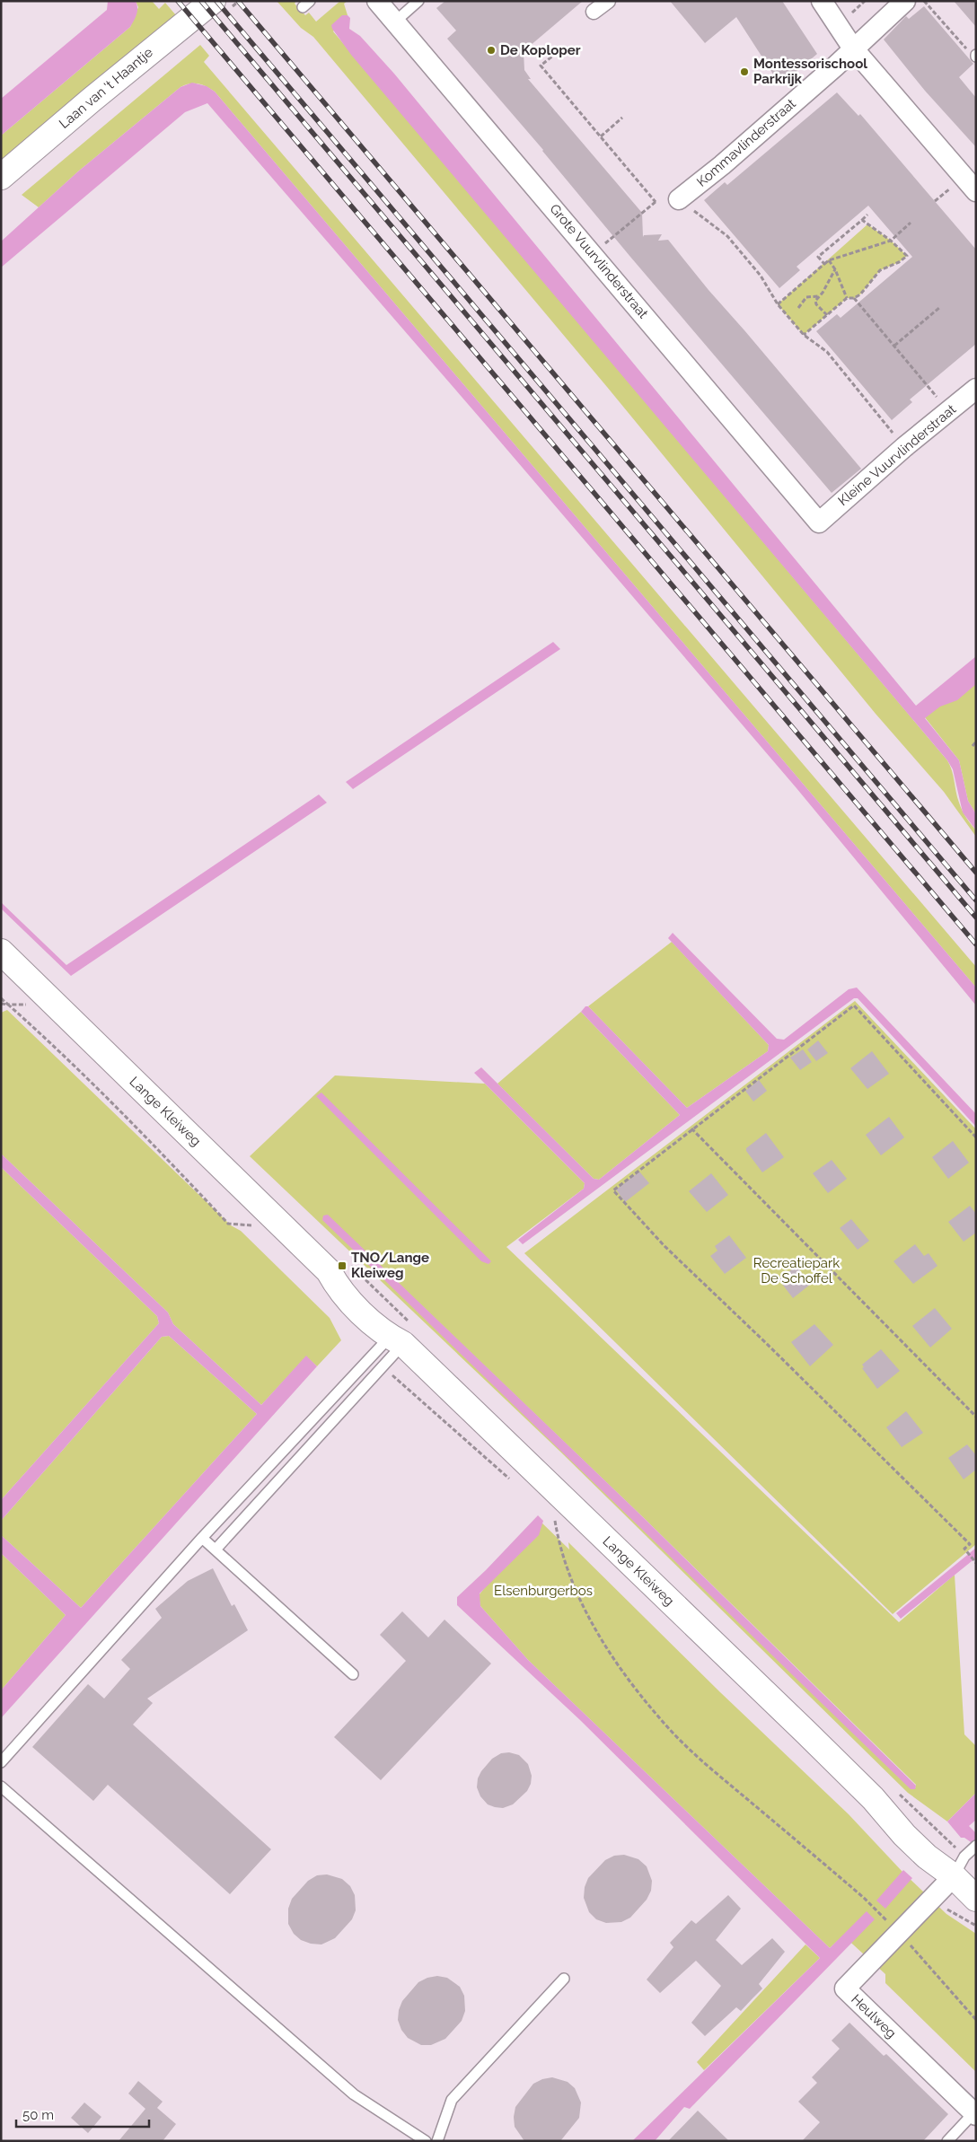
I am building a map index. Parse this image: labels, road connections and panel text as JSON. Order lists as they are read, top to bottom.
{
  "streets": {
    "street": [
      "Laan van 't Haantje",
      "Kommavlinderstraat",
      "Grote Vuurvlinderstraat",
      "Kleine Vuurvlinderstraat",
      "Lange Kleiweg",
      "Heulweg"
    ]
  },
  "crossings": [
    ["Grote Vuurvlinderstraat", "Kleine Vuurvlinderstraat"],
    ["Lange Kleiweg", "Heulweg"]
  ],
  "parks": ["Recreatiepark De Schoffel", "Elsenburgerbos"],
  "places": {
    "other": ["De Koploper", "Montessorischool Parkrijk"],
    "transit": ["TNO/Lange Kleiweg"]
  },
  "scale_bar": "50 m"
}
